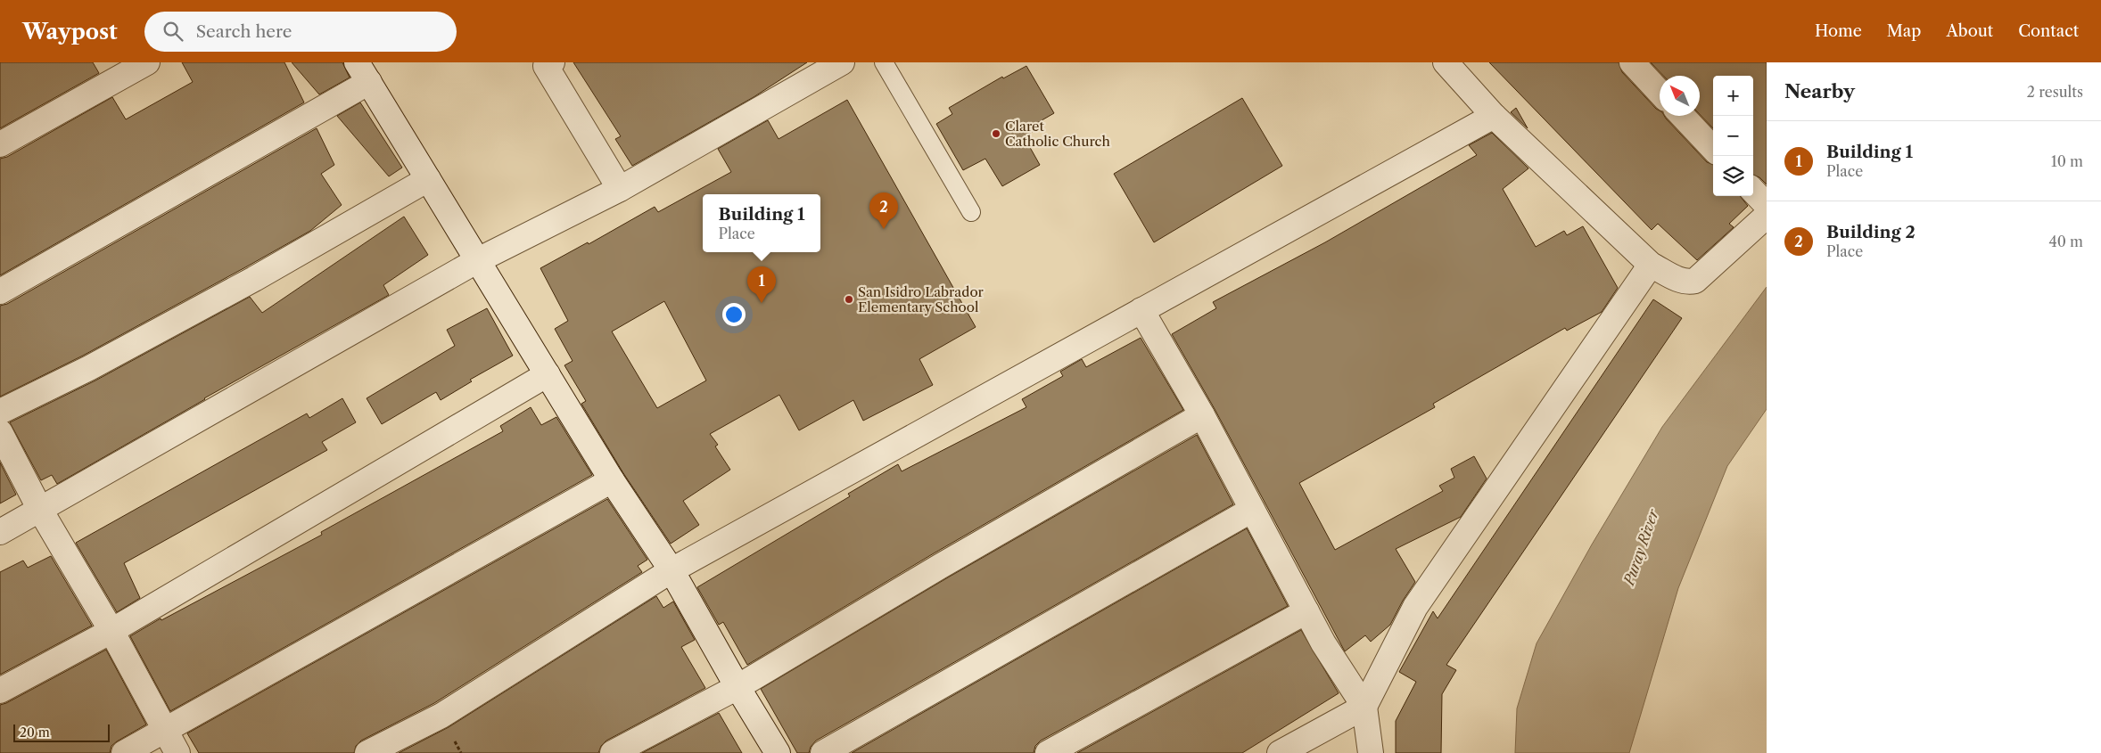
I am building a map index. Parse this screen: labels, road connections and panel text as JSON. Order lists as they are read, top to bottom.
{
  "water": ["Puray River"],
  "places": ["Claret Catholic Church", "San Isidro Labrador Elementary School"],
  "scale_bar": "20 m",
  "north": "top left",
  "page": {
    "header": "Waypost",
    "search": "Search here",
    "nav": [
      "Home",
      "Map",
      "About",
      "Contact"
    ],
    "heading": ["Nearby", "2 results"],
    "map_buttons": ["+", "−"],
    "list": [
      {
        "mark": "1",
        "name": "Building 1",
        "note": "Place",
        "value": "10 m"
      },
      {
        "mark": "2",
        "name": "Building 2",
        "note": "Place",
        "value": "40 m"
      }
    ],
    "pins": ["2", "1"],
    "popup": ["Building 1", "Place"],
    "scale": "20 m"
  }
}
